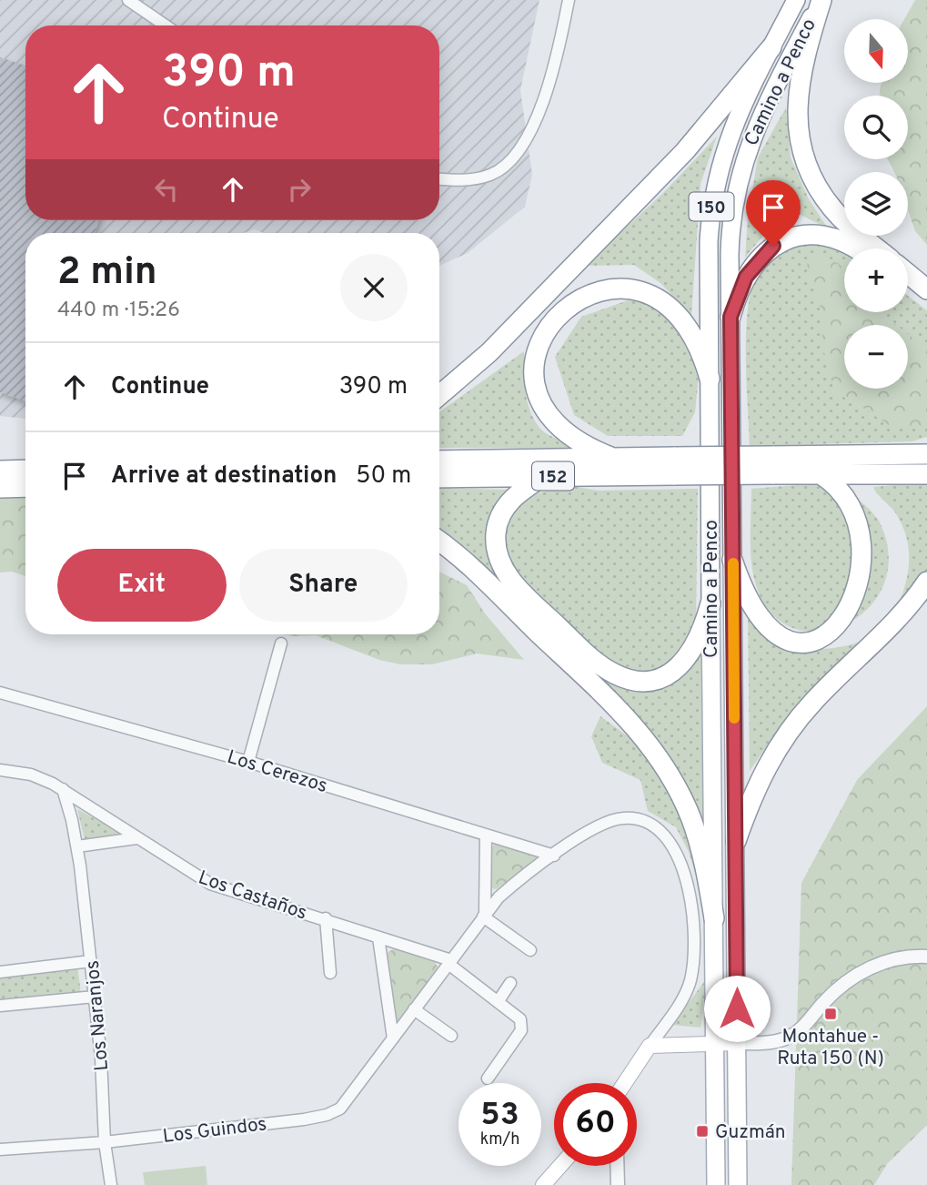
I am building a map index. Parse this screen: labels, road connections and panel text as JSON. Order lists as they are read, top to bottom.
{
  "streets": {
    "highway": ["152"],
    "main road": ["Camino a Penco", "150"],
    "street": [
      "Los Cerezos",
      "Los Castaños",
      "Los Naranjos",
      "Los Guindos"
    ]
  },
  "crossings": [
    ["Los Cerezos", "Los Guindos"],
    ["Los Castaños", "Los Naranjos"],
    ["Los Castaños", "Los Guindos"],
    ["Los Naranjos", "Los Guindos"]
  ],
  "places": {
    "transit": ["Montahue - Ruta 150 (N)", "Guzmán"]
  },
  "north": "bottom",
  "page": {
    "map_buttons": ["+", "−"],
    "turn": ["390 m", "Continue"],
    "heading": ["2 min", "440 m · 15:26"],
    "list": [
      {
        "name": "Continue",
        "value": "390 m"
      },
      {
        "name": "Arrive at destination",
        "value": "50 m"
      }
    ],
    "buttons": ["Exit", "Share"],
    "speed": "53 km/h",
    "limit": "60"
  }
}
